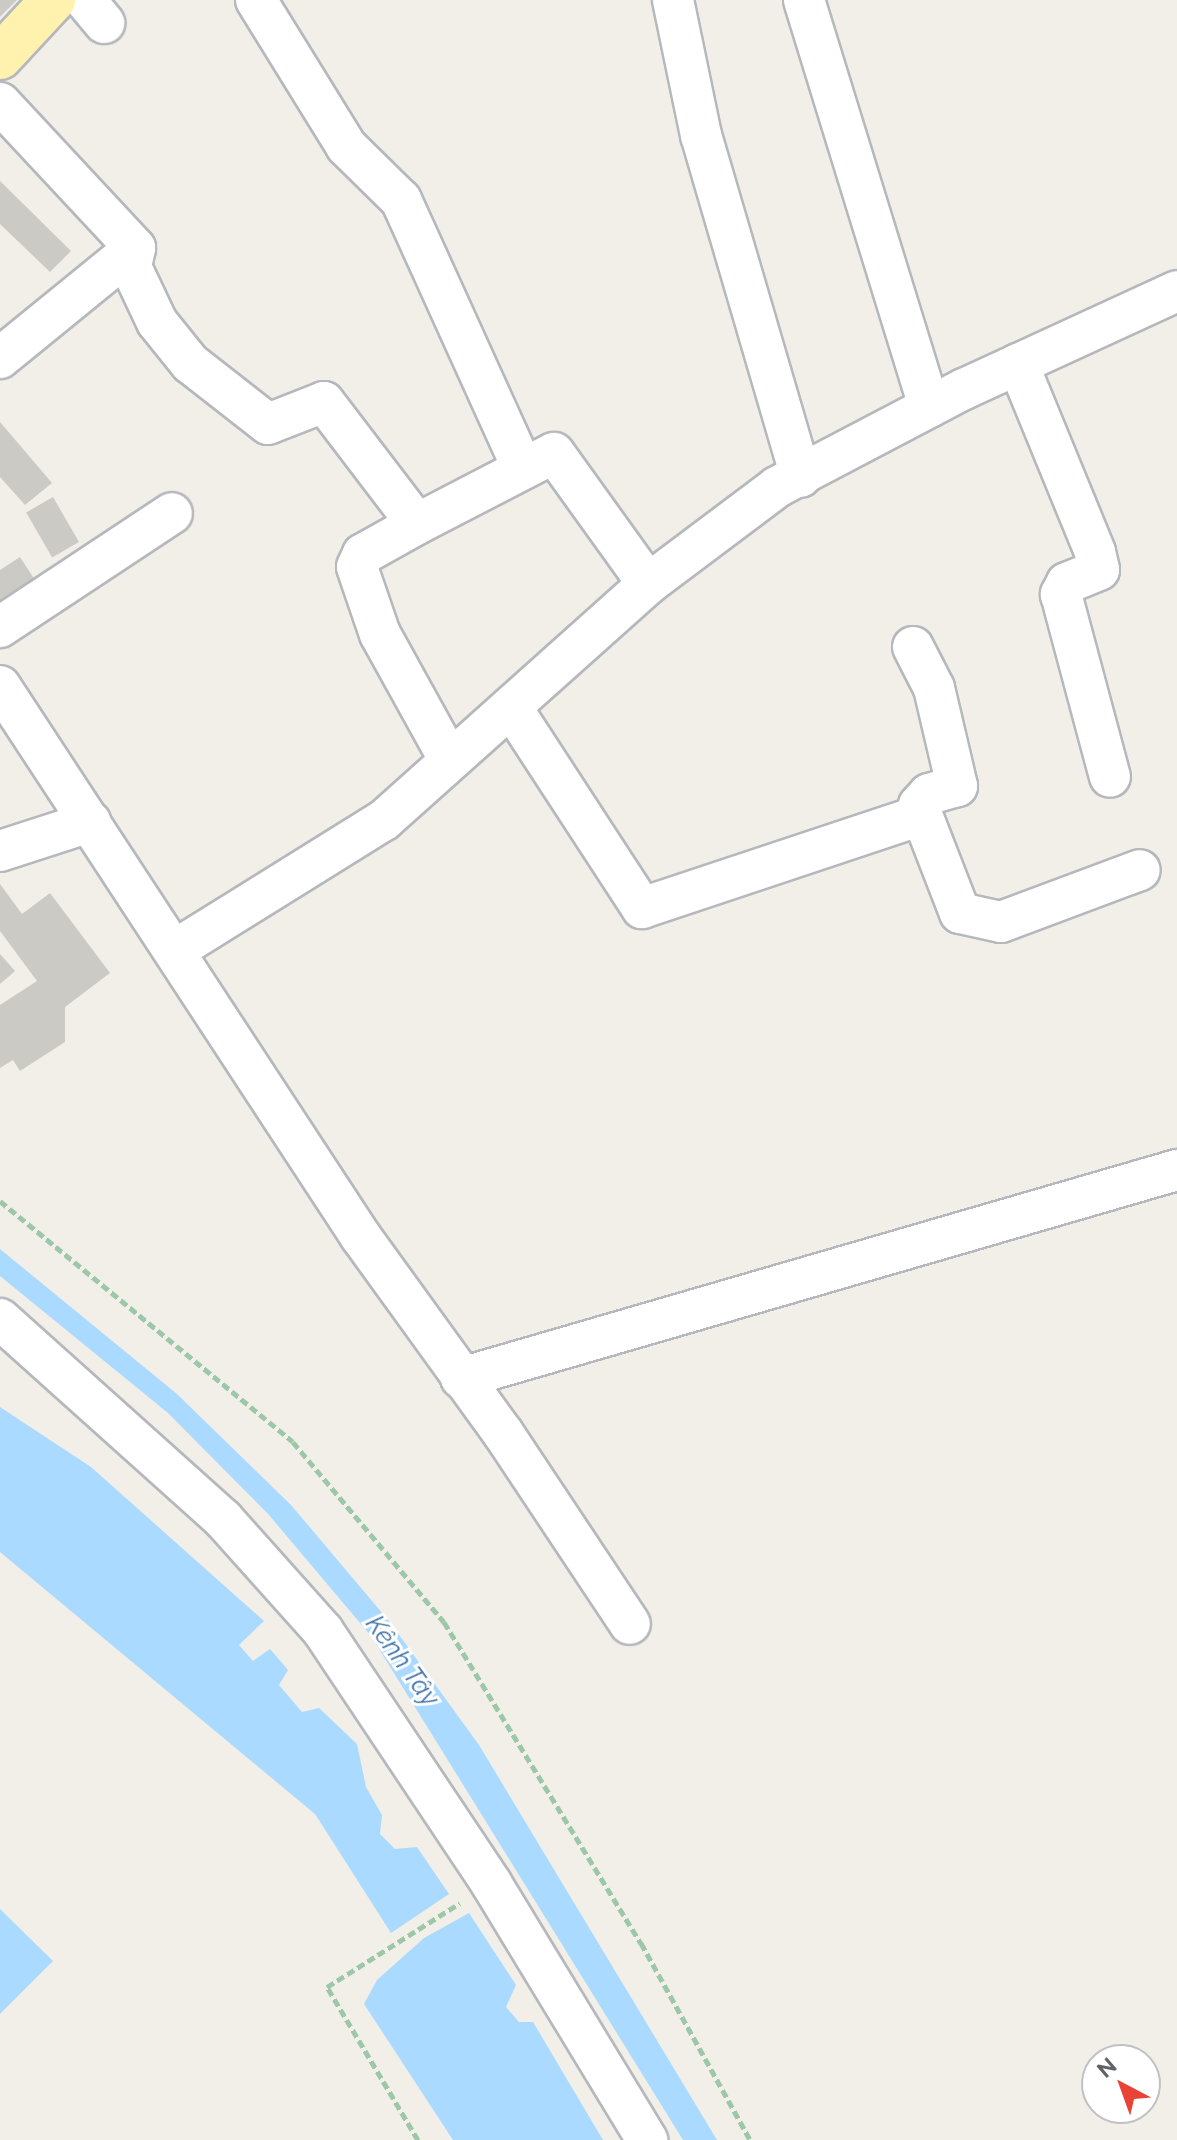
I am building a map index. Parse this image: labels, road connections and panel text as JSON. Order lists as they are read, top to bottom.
{
  "water": ["Kênh Tây"],
  "north": "top left"
}
